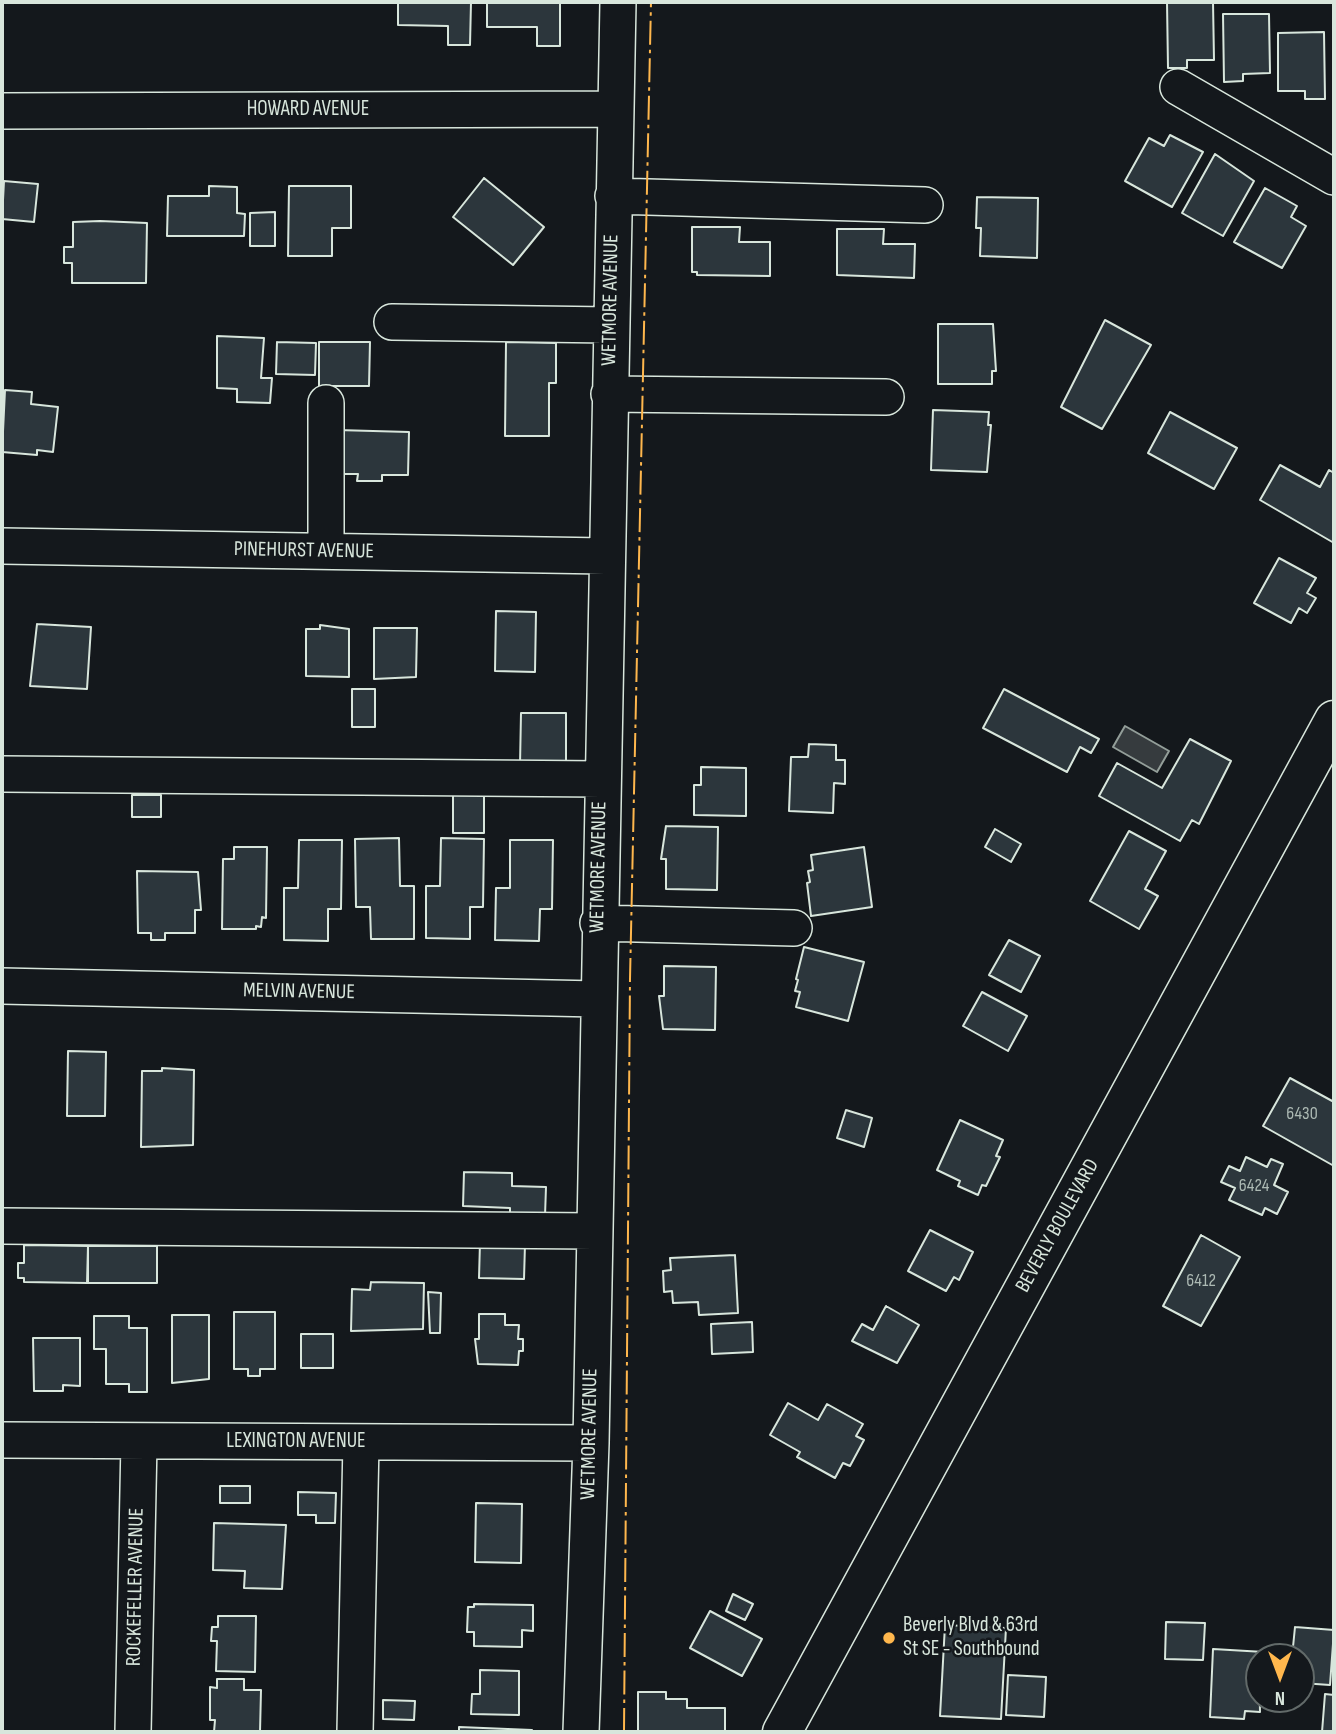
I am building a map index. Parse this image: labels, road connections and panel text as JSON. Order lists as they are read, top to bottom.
{
  "streets": {
    "main road": ["BEVERLY BOULEVARD"],
    "street": [
      "HOWARD AVENUE",
      "WETMORE AVENUE",
      "PINEHURST AVENUE",
      "MELVIN AVENUE",
      "LEXINGTON AVENUE",
      "ROCKEFELLER AVENUE"
    ]
  },
  "crossings": [
    ["HOWARD AVENUE", "WETMORE AVENUE"],
    ["WETMORE AVENUE", "PINEHURST AVENUE"],
    ["WETMORE AVENUE", "MELVIN AVENUE"],
    ["WETMORE AVENUE", "LEXINGTON AVENUE"],
    ["LEXINGTON AVENUE", "ROCKEFELLER AVENUE"]
  ],
  "places": ["Beverly Blvd & 63rd St SE - Southbound"],
  "house_numbers": ["6430", "6424", "6412"],
  "north": "bottom"
}
